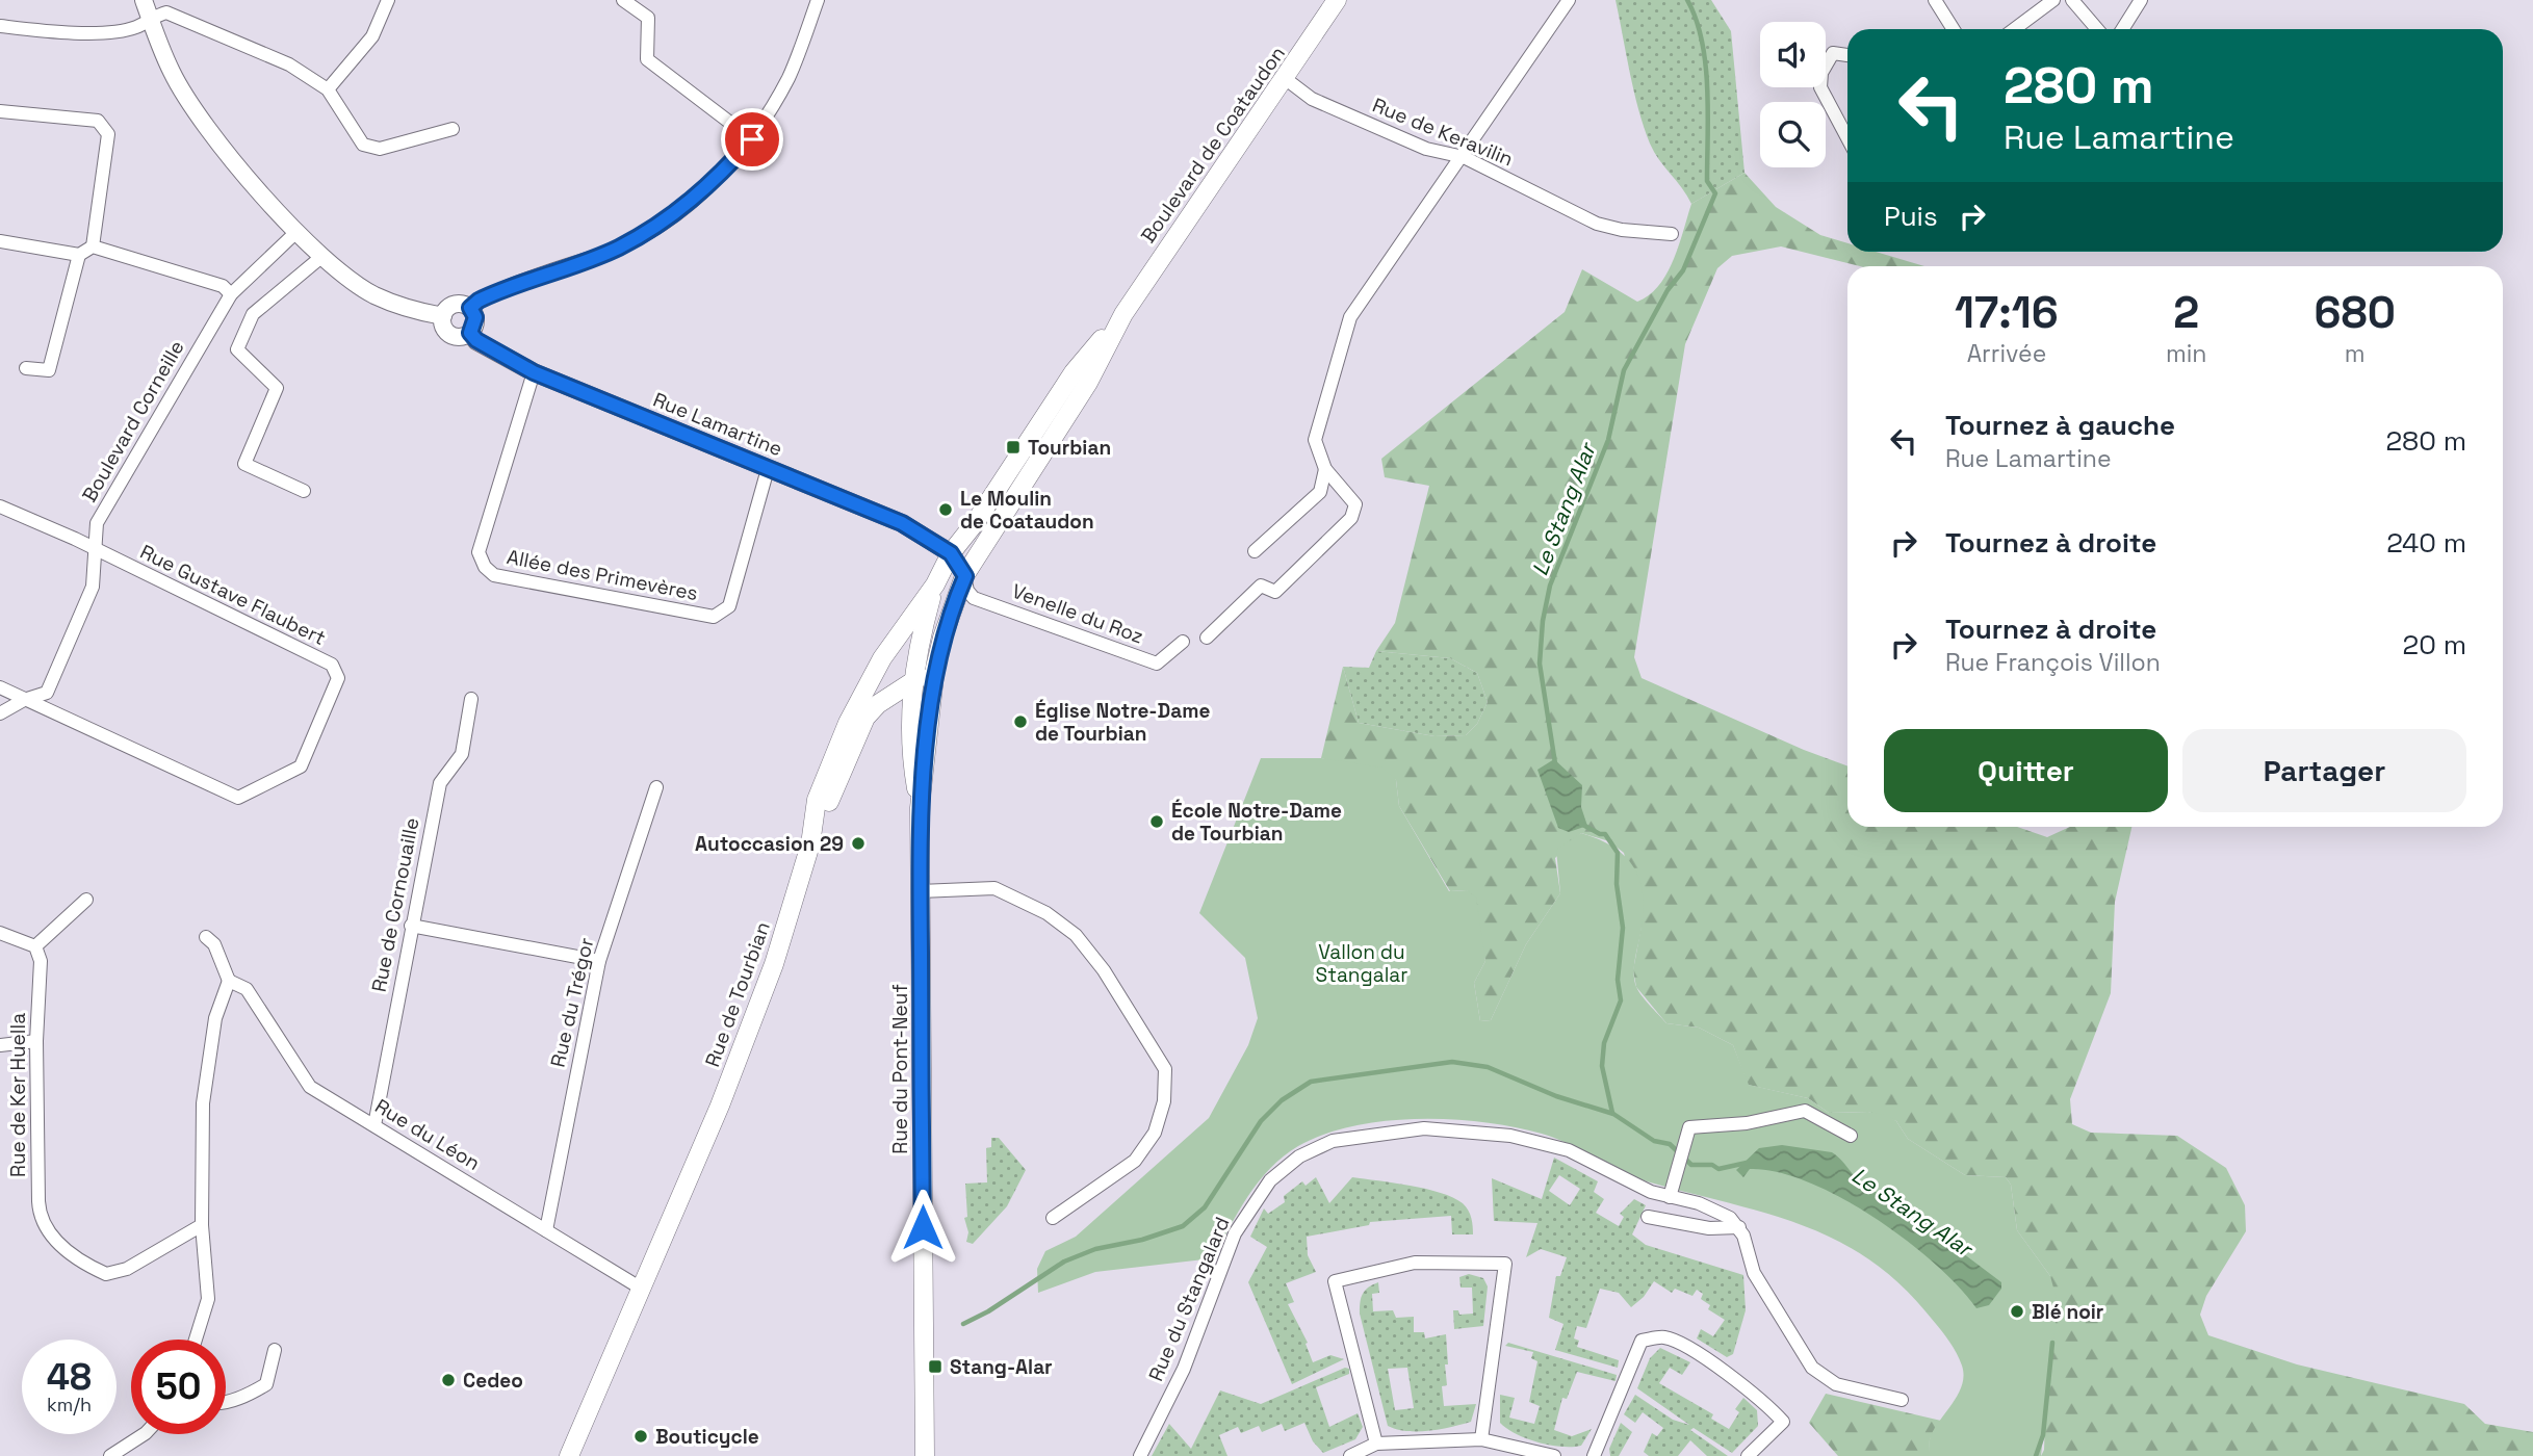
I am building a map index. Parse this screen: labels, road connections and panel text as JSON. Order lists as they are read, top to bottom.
{
  "streets": {
    "main road": ["Boulevard de Coataudon", "Rue de Tourbian", "Rue du Pont-Neuf"],
    "street": [
      "Rue de Keravilin",
      "Boulevard Corneille",
      "Rue Lamartine",
      "Allée des Primevères",
      "Rue Gustave Flaubert",
      "Venelle du Roz",
      "Rue de Cornouaille",
      "Rue du Trégor",
      "Rue de Ker Huella",
      "Rue du Léon",
      "Rue du Stangalard"
    ]
  },
  "crossings": [
    ["Rue de Keravilin", "Boulevard de Coataudon"],
    ["Boulevard de Coataudon", "Rue Lamartine"],
    ["Boulevard de Coataudon", "Venelle du Roz"],
    ["Boulevard de Coataudon", "Rue de Tourbian"],
    ["Boulevard de Coataudon", "Rue du Pont-Neuf"],
    ["Boulevard Corneille", "Rue Gustave Flaubert"],
    ["Rue Lamartine", "Allée des Primevères"],
    ["Rue Lamartine", "Rue de Tourbian"],
    ["Venelle du Roz", "Rue du Pont-Neuf"],
    ["Rue de Cornouaille", "Rue du Léon"],
    ["Rue de Tourbian", "Rue du Pont-Neuf"],
    ["Rue de Tourbian", "Rue du Léon"],
    ["Rue du Trégor", "Rue du Léon"]
  ],
  "water": ["Le Stang Alar"],
  "parks": ["Vallon du Stangalar"],
  "places": {
    "transit": ["Tourbian", "Stang-Alar"],
    "other": [
      "Le Moulin de Coataudon",
      "Église Notre-Dame de Tourbian",
      "École Notre-Dame de Tourbian",
      "Autoccasion 29",
      "Blé noir",
      "Cedeo",
      "Bouticycle"
    ]
  },
  "page": {
    "turn": ["280 m", "Rue Lamartine"],
    "then": "Puis",
    "eta": [
      "17:16",
      "Arrivée",
      "2",
      "min",
      "680",
      "m"
    ],
    "list": [
      {
        "name": "Tournez à gauche",
        "note": "Rue Lamartine",
        "value": "280 m"
      },
      {
        "name": "Tournez à droite",
        "value": "240 m"
      },
      {
        "name": "Tournez à droite",
        "note": "Rue François Villon",
        "value": "20 m"
      }
    ],
    "buttons": ["Quitter", "Partager"],
    "speed": "48 km/h",
    "limit": "50"
  }
}
